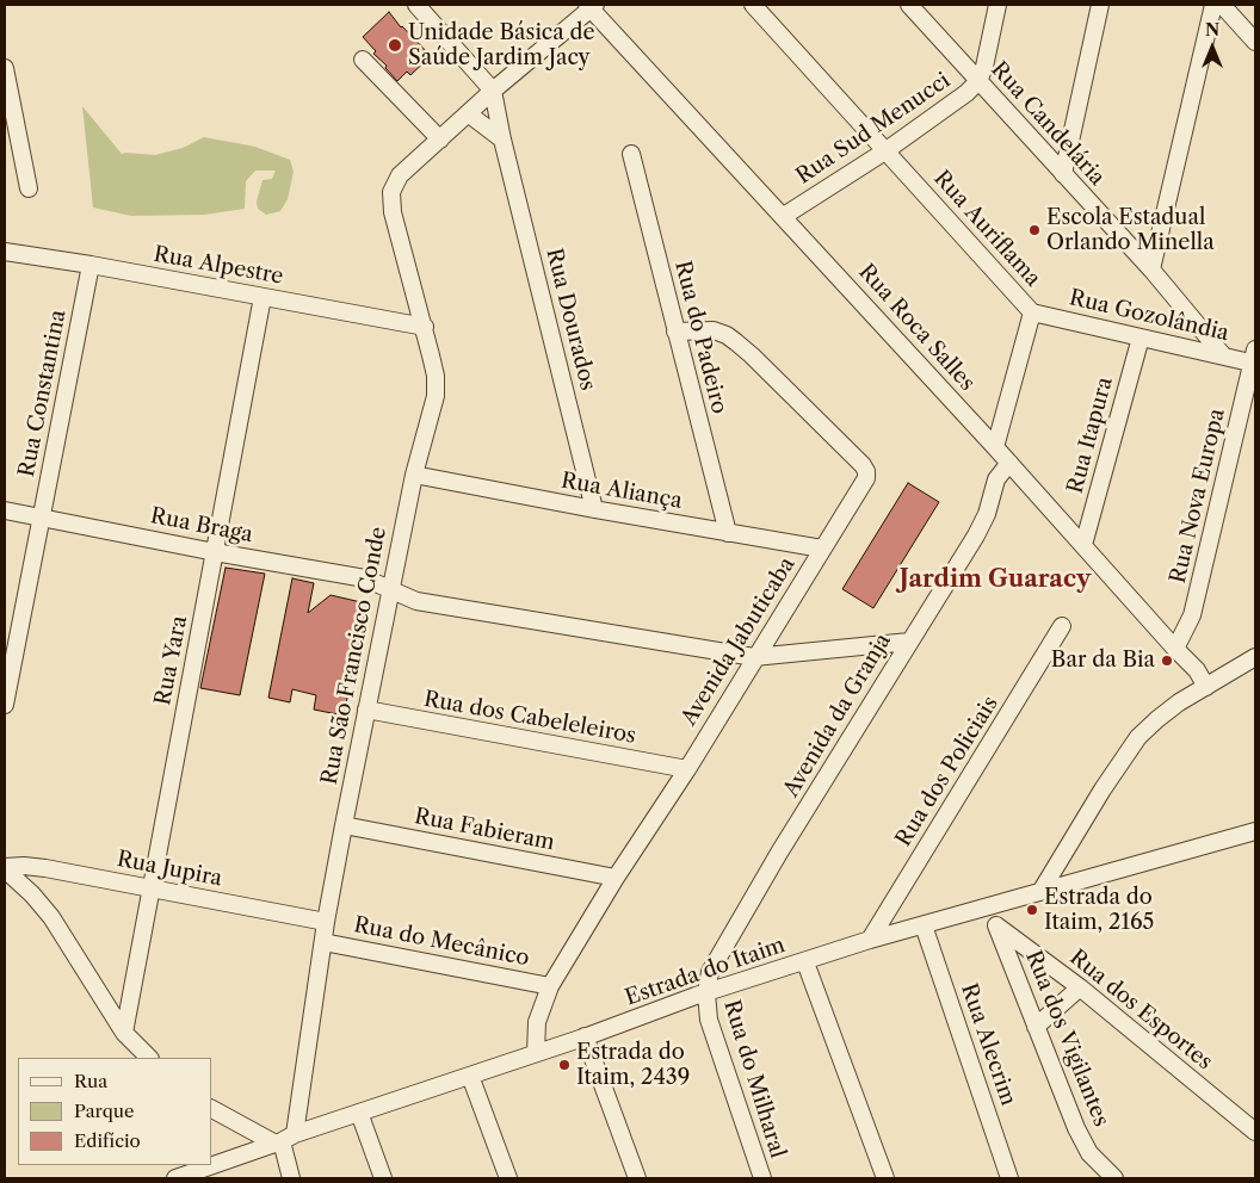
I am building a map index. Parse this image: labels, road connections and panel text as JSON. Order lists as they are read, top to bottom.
{
  "streets": {
    "street": [
      "Rua Candelária",
      "Rua Sud Menucci",
      "Rua Auriflama",
      "Rua Alpestre",
      "Rua Gozolândia",
      "Rua Dourados",
      "Rua Roca Salles",
      "Rua do Padeiro",
      "Rua Constantina",
      "Rua Itapura",
      "Rua Aliança",
      "Rua Nova Europa",
      "Rua Braga",
      "Avenida Jabuticaba",
      "Rua São Francisco Conde",
      "Rua Yara",
      "Avenida da Granja",
      "Rua dos Cabeleleiros",
      "Rua dos Policiais",
      "Rua Fabieram",
      "Rua Jupira",
      "Rua do Mecânico",
      "Estrada do Itaim",
      "Rua dos Esportes",
      "Rua dos Vigilantes",
      "Rua Alecrim",
      "Rua do Milharal"
    ]
  },
  "crossings": [
    ["Rua Candelária", "Rua Sud Menucci"],
    ["Rua Candelária", "Rua Gozolândia"],
    ["Rua Sud Menucci", "Rua Auriflama"],
    ["Rua Sud Menucci", "Rua Roca Salles"],
    ["Rua Auriflama", "Rua Gozolândia"],
    ["Rua Auriflama", "Rua Roca Salles"],
    ["Rua Alpestre", "Rua Constantina"],
    ["Rua Alpestre", "Rua São Francisco Conde"],
    ["Rua Alpestre", "Rua Yara"],
    ["Rua Gozolândia", "Rua Itapura"],
    ["Rua Gozolândia", "Rua Nova Europa"],
    ["Rua Dourados", "Rua Aliança"],
    ["Rua Roca Salles", "Rua Itapura"],
    ["Rua Roca Salles", "Rua Nova Europa"],
    ["Rua Roca Salles", "Avenida da Granja"],
    ["Rua do Padeiro", "Rua Aliança"],
    ["Rua do Padeiro", "Avenida Jabuticaba"],
    ["Rua Constantina", "Rua Braga"],
    ["Rua Aliança", "Avenida Jabuticaba"],
    ["Rua Aliança", "Rua São Francisco Conde"],
    ["Rua Braga", "Rua São Francisco Conde"],
    ["Rua Braga", "Rua Yara"],
    ["Avenida Jabuticaba", "Rua dos Cabeleleiros"],
    ["Avenida Jabuticaba", "Rua Fabieram"],
    ["Avenida Jabuticaba", "Rua do Mecânico"],
    ["Avenida Jabuticaba", "Estrada do Itaim"],
    ["Rua São Francisco Conde", "Rua dos Cabeleleiros"],
    ["Rua São Francisco Conde", "Rua Fabieram"],
    ["Rua São Francisco Conde", "Rua Jupira"],
    ["Rua São Francisco Conde", "Rua do Mecânico"],
    ["Rua São Francisco Conde", "Estrada do Itaim"],
    ["Rua Yara", "Rua Jupira"],
    ["Avenida da Granja", "Estrada do Itaim"],
    ["Avenida da Granja", "Rua do Milharal"],
    ["Rua dos Policiais", "Estrada do Itaim"],
    ["Estrada do Itaim", "Rua dos Vigilantes"],
    ["Estrada do Itaim", "Rua Alecrim"],
    ["Estrada do Itaim", "Rua do Milharal"],
    ["Rua dos Esportes", "Rua dos Vigilantes"]
  ],
  "districts": ["Jardim Guaracy"],
  "places": [
    "Unidade Básica de Saúde Jardim Jacy",
    "Escola Estadual Orlando Minella",
    "Bar da Bia",
    "Estrada do Itaim, 2165",
    "Estrada do Itaim, 2439"
  ],
  "legend": ["Rua", "Parque", "Edifício"],
  "north": "top"
}
